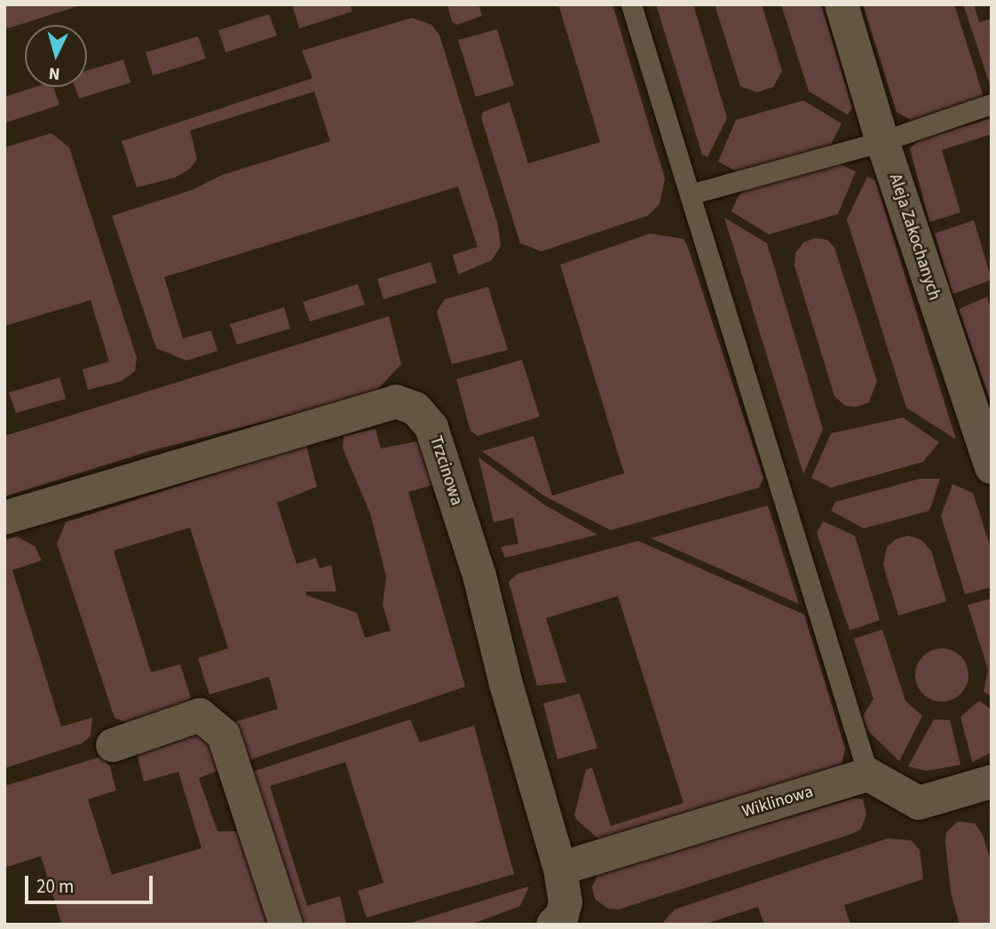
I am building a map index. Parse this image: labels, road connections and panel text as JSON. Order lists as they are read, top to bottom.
{
  "streets": {
    "street": ["Aleja Zakochanych", "Trzcinowa", "Wiklinowa"]
  },
  "crossings": [
    ["Trzcinowa", "Wiklinowa"]
  ],
  "scale_bar": "20 m",
  "north": "bottom"
}
